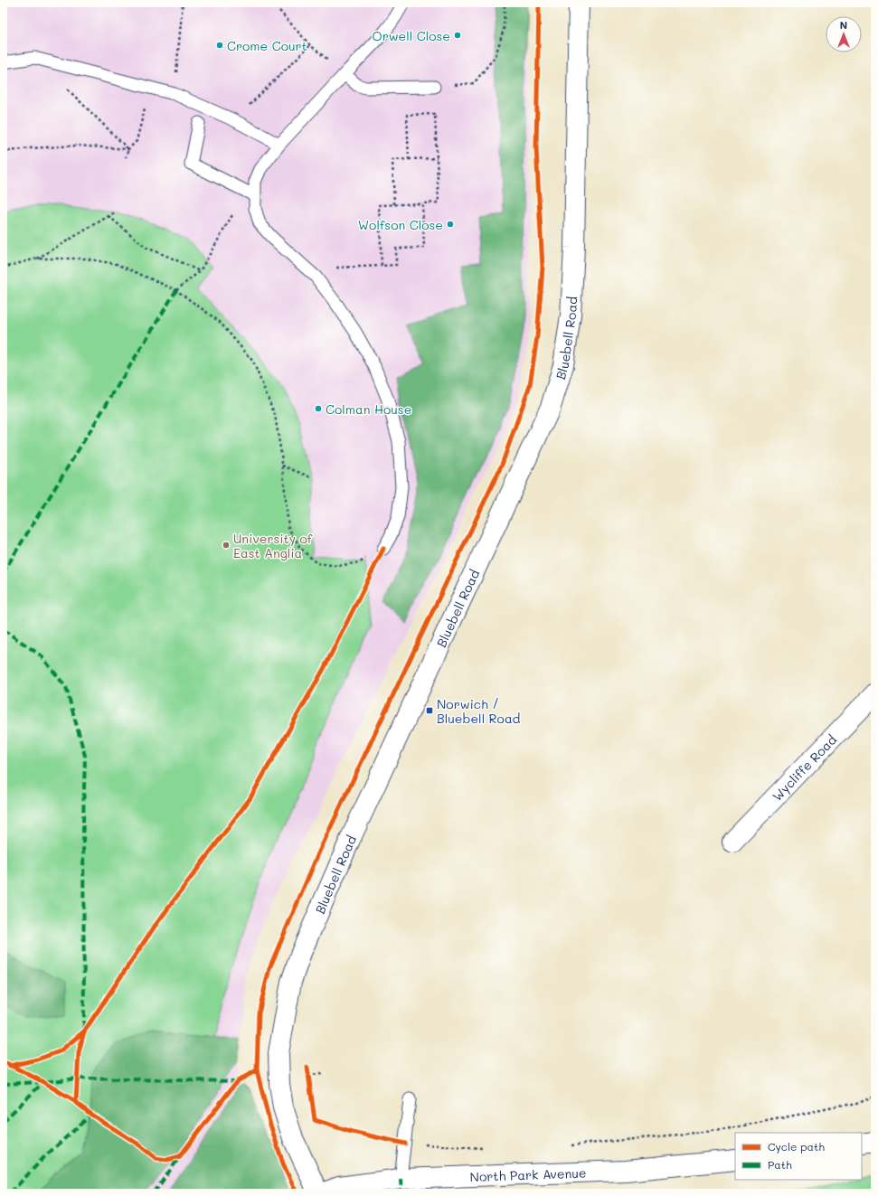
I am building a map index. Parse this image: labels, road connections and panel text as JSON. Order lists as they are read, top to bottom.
{
  "streets": {
    "street": ["Bluebell Road", "Wycliffe Road", "North Park Avenue"]
  },
  "places": {
    "other": [
      "Orwell Close",
      "Crome Court",
      "Wolfson Close",
      "Colman House",
      "University of East Anglia"
    ],
    "transit": ["Norwich / Bluebell Road"]
  },
  "legend": ["Cycle path", "Path"],
  "north": "top"
}
